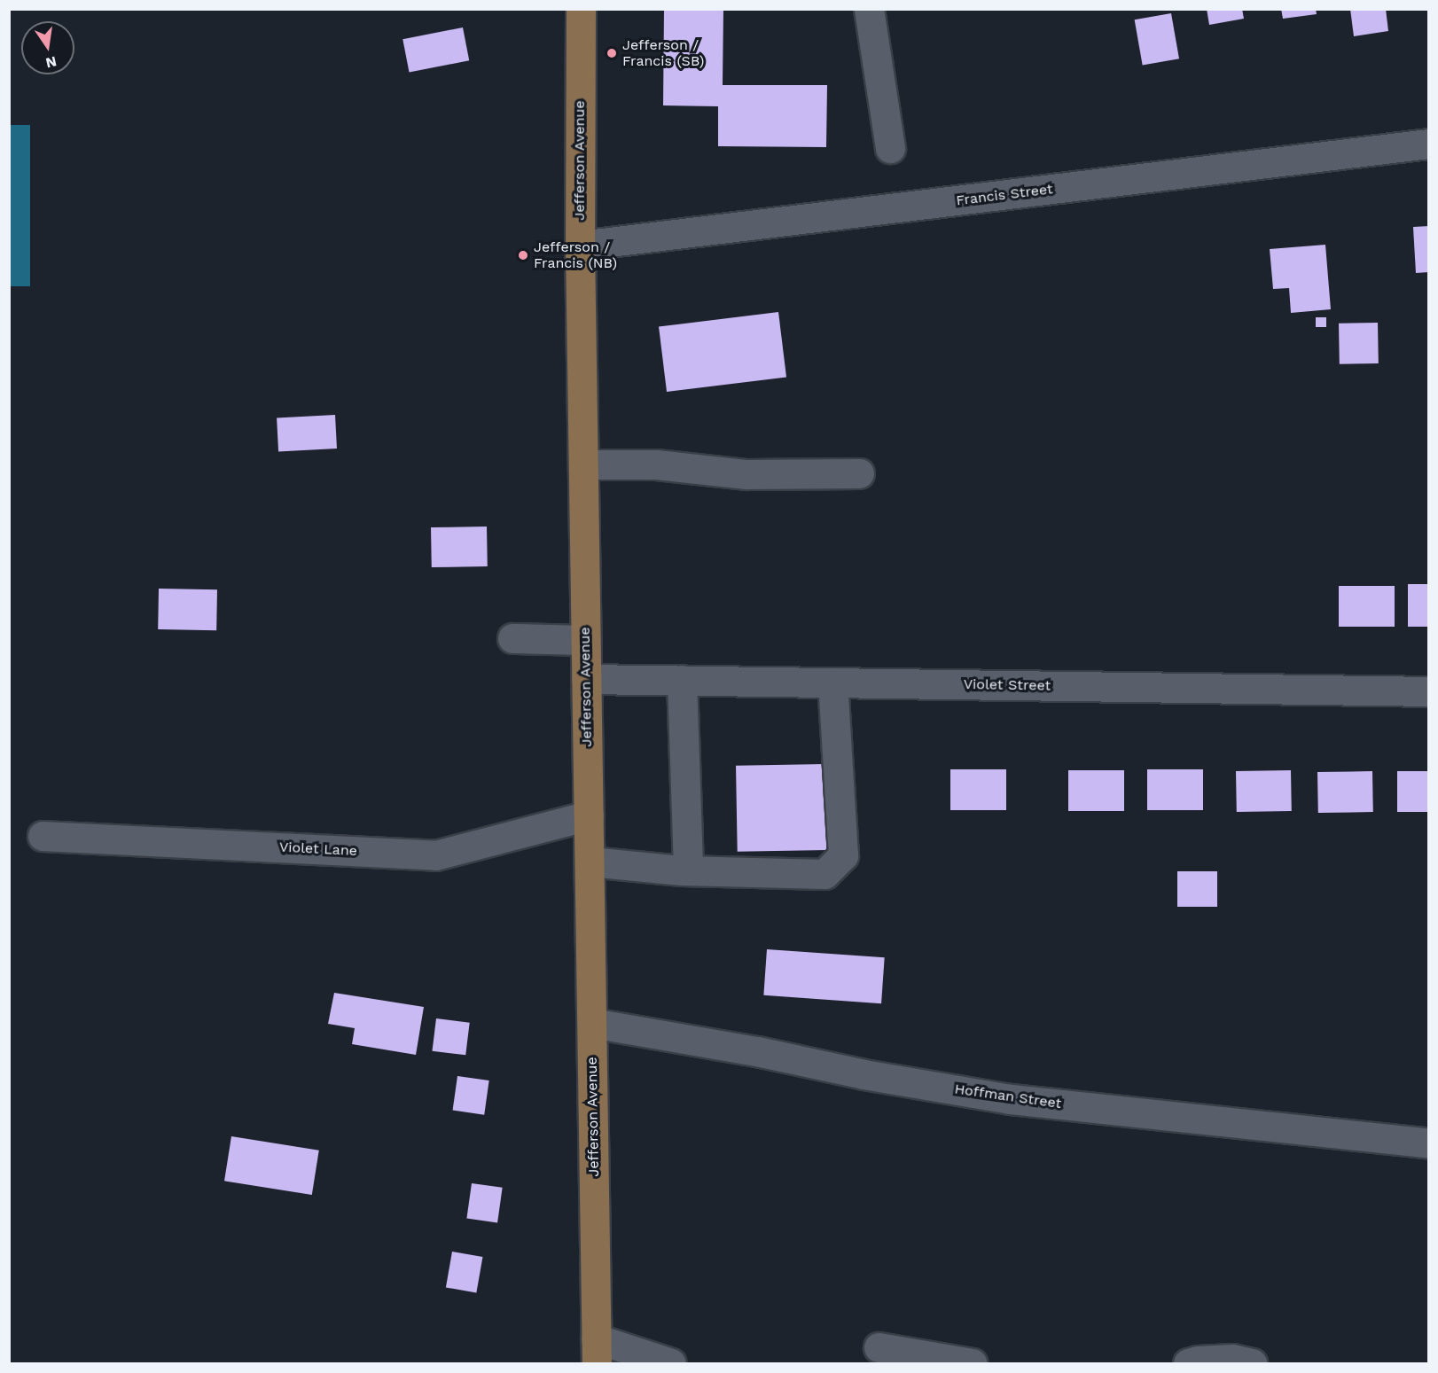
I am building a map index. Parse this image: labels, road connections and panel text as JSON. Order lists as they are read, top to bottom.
{
  "streets": {
    "main road": ["Jefferson Avenue"],
    "street": [
      "Francis Street",
      "Violet Street",
      "Violet Lane",
      "Hoffman Street"
    ]
  },
  "crossings": [
    ["Jefferson Avenue", "Francis Street"],
    ["Jefferson Avenue", "Violet Street"],
    ["Jefferson Avenue", "Violet Lane"],
    ["Jefferson Avenue", "Hoffman Street"]
  ],
  "places": ["Jefferson / Francis (SB)", "Jefferson / Francis (NB)"],
  "north": "bottom"
}
